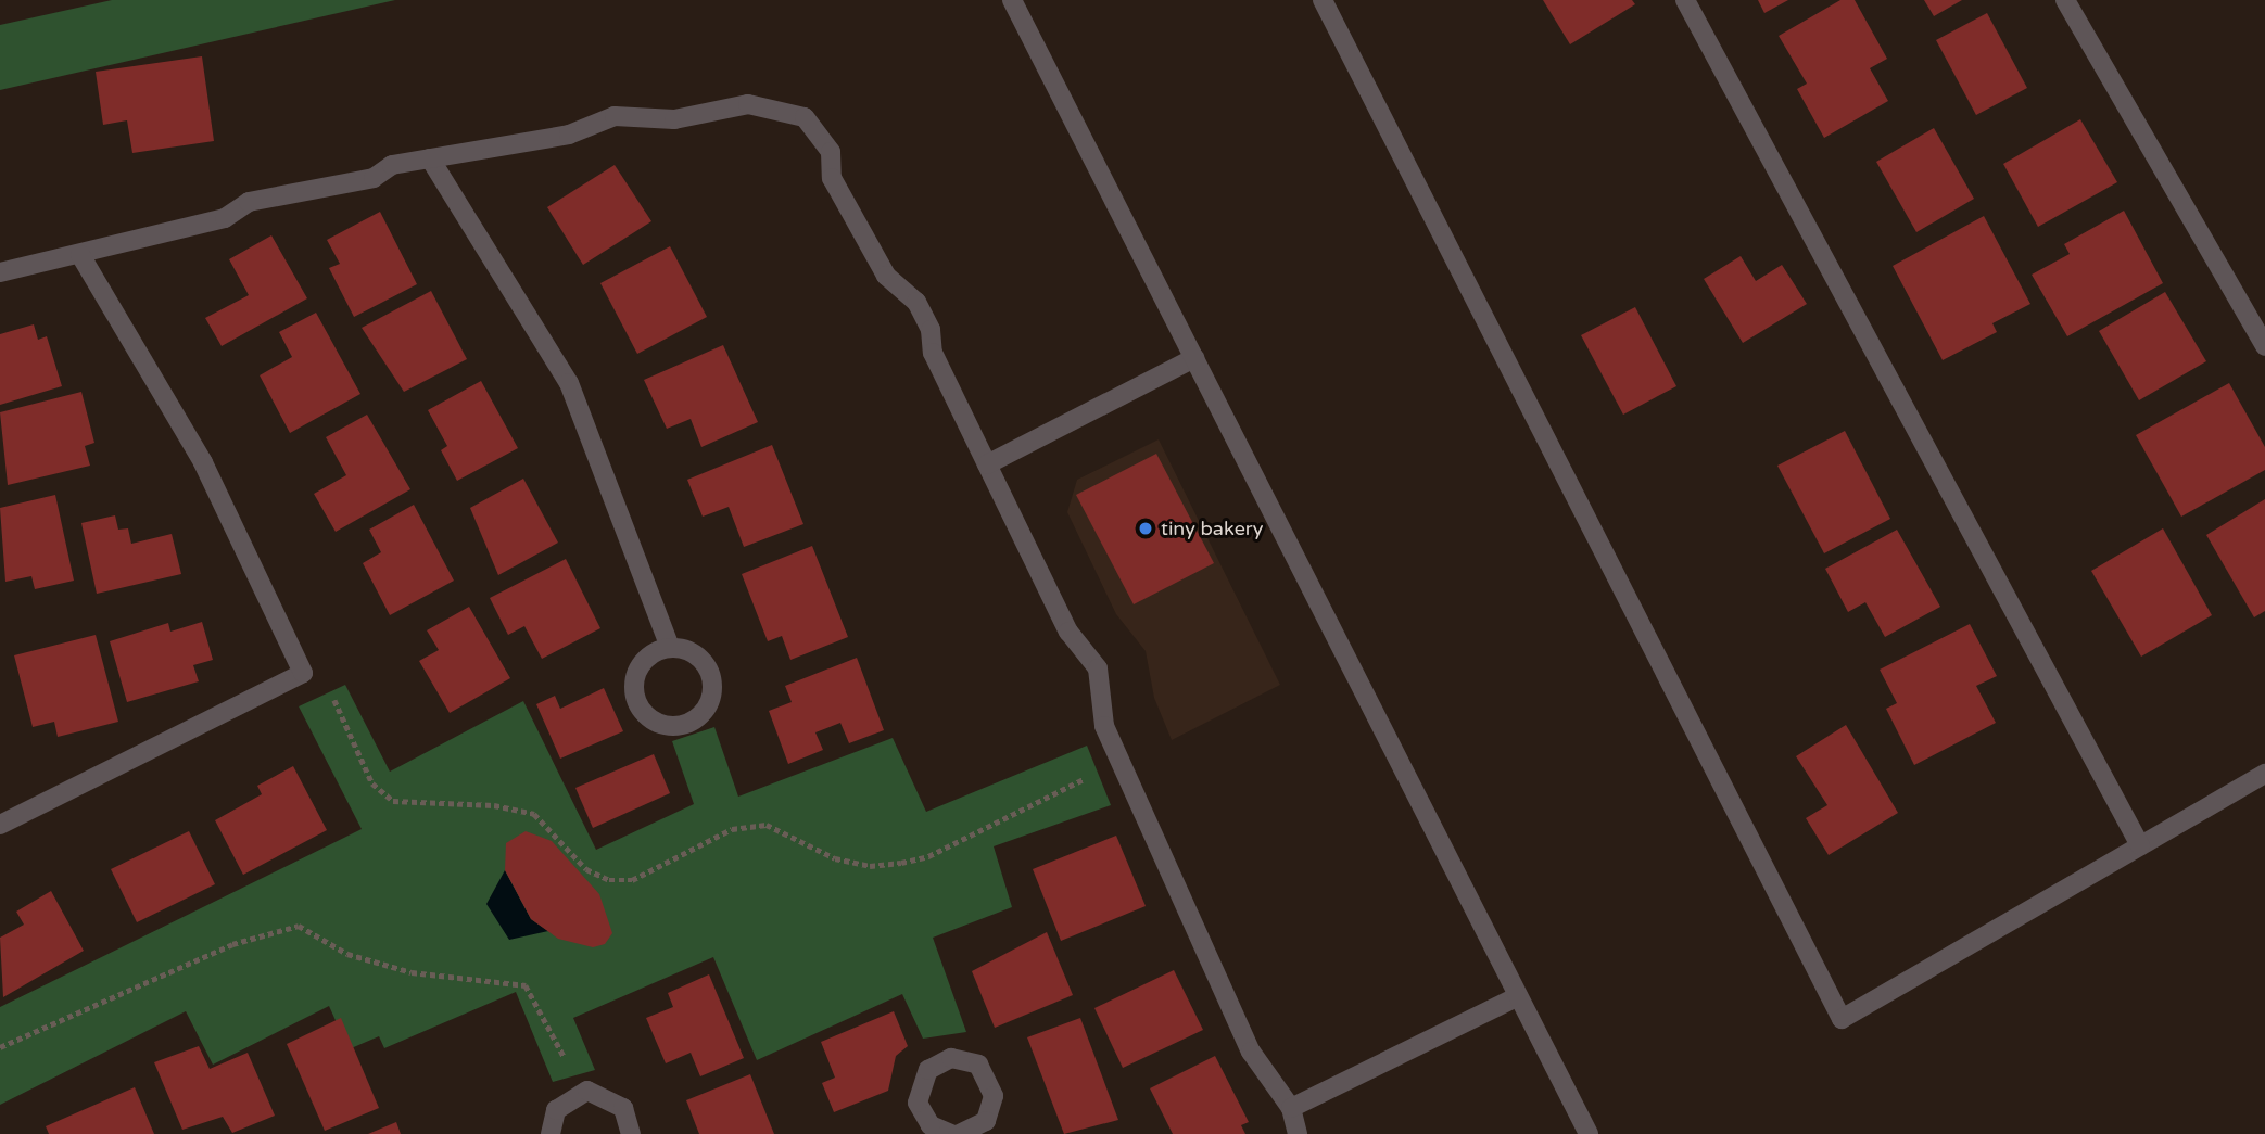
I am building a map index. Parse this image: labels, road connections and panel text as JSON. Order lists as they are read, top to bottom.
{
  "places": ["tiny bakery"]
}
